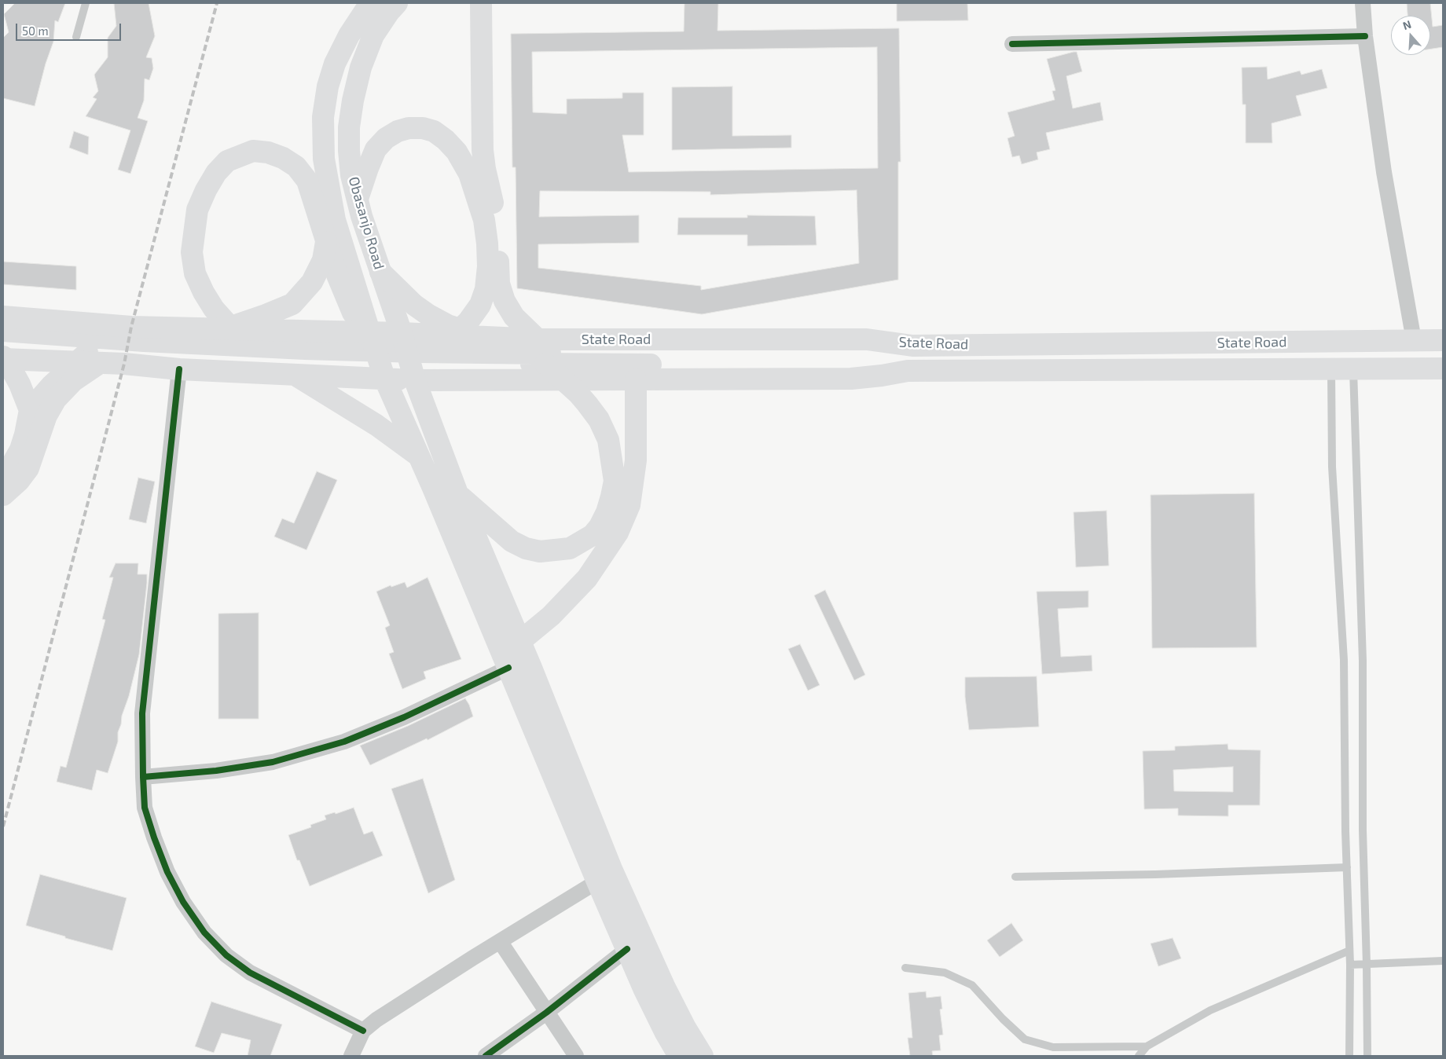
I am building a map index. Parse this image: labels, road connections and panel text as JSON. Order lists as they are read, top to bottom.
{
  "streets": {
    "main road": ["Obasanjo Road", "State Road"]
  },
  "crossings": [
    ["Obasanjo Road", "State Road"]
  ],
  "scale_bar": "50 m",
  "north": "top"
}
